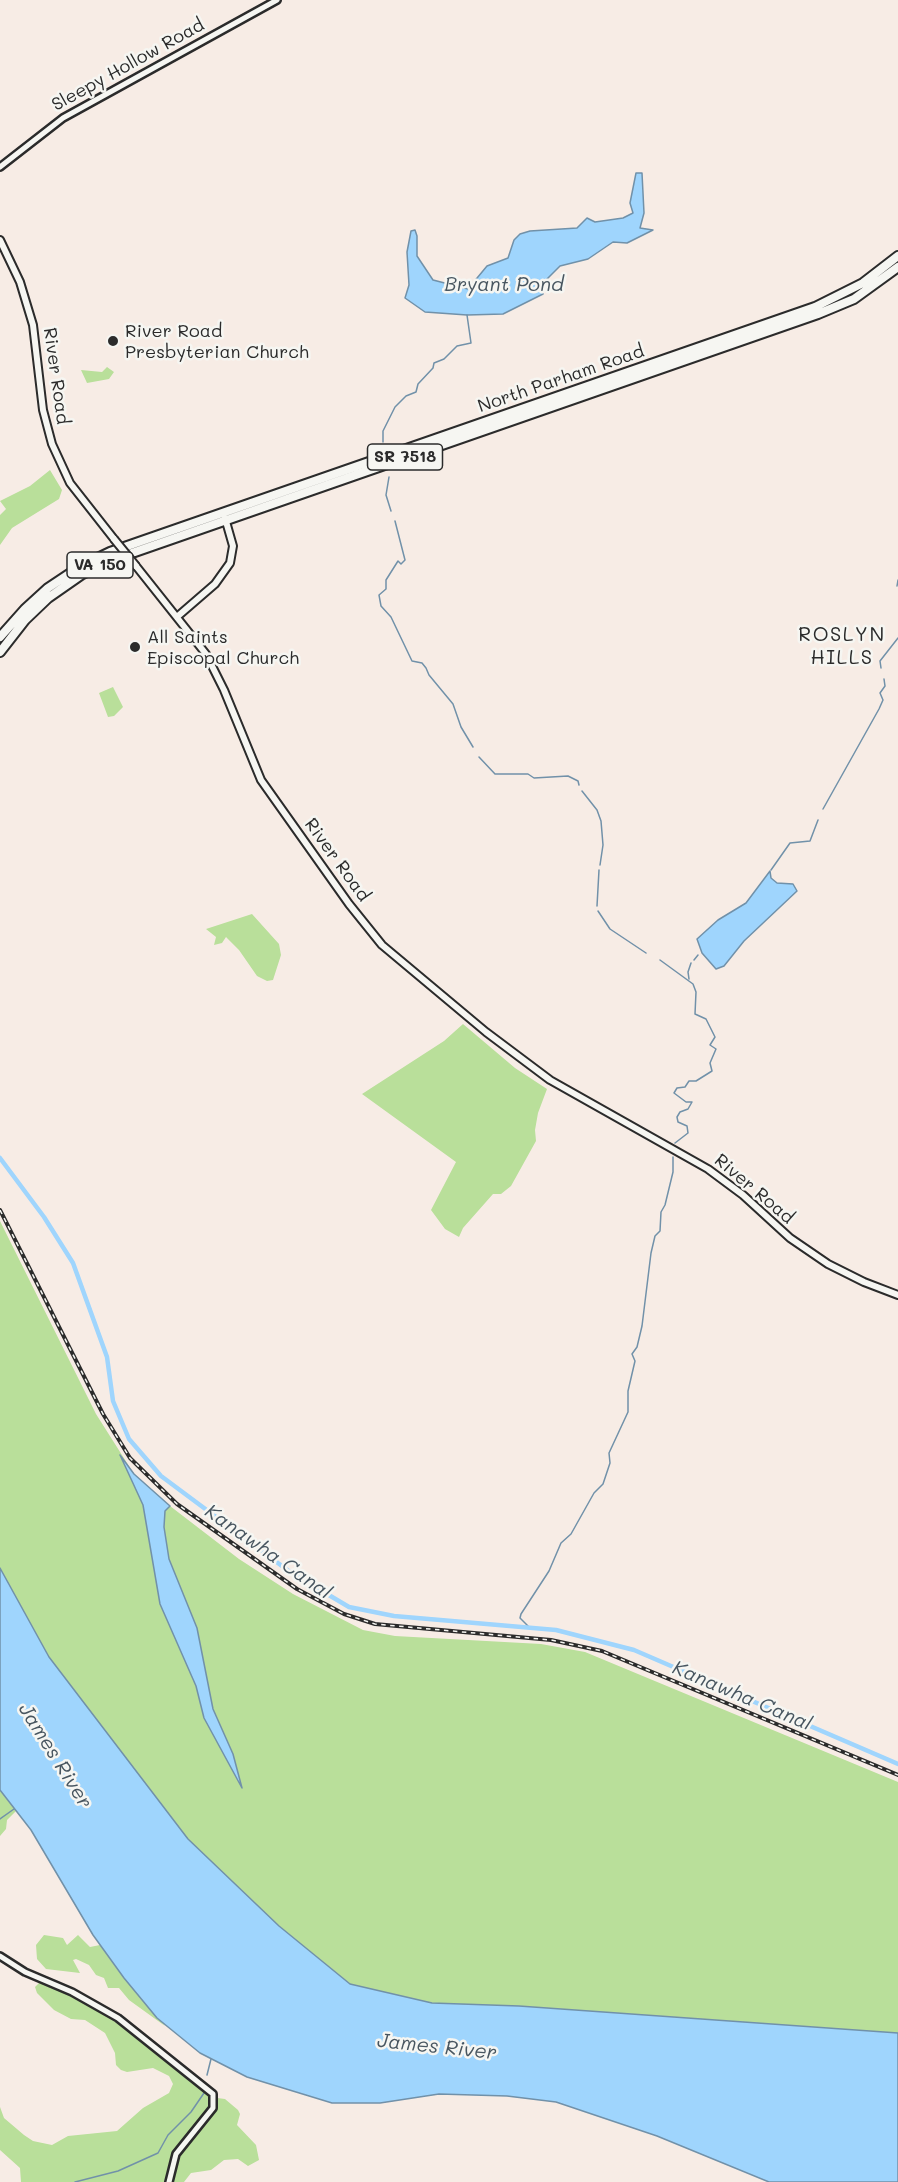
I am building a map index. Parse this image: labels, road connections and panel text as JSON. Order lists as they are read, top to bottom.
{
  "streets": {
    "highway": ["North Parham Road", "SR 7518", "VA 150"],
    "main road": ["River Road"],
    "street": ["Sleepy Hollow Road"]
  },
  "crossings": [
    ["North Parham Road", "VA 150"]
  ],
  "districts": ["ROSLYN HILLS"],
  "water": ["Bryant Pond", "Kanawha Canal", "James River"],
  "places": ["River Road Presbyterian Church", "All Saints Episcopal Church"]
}
